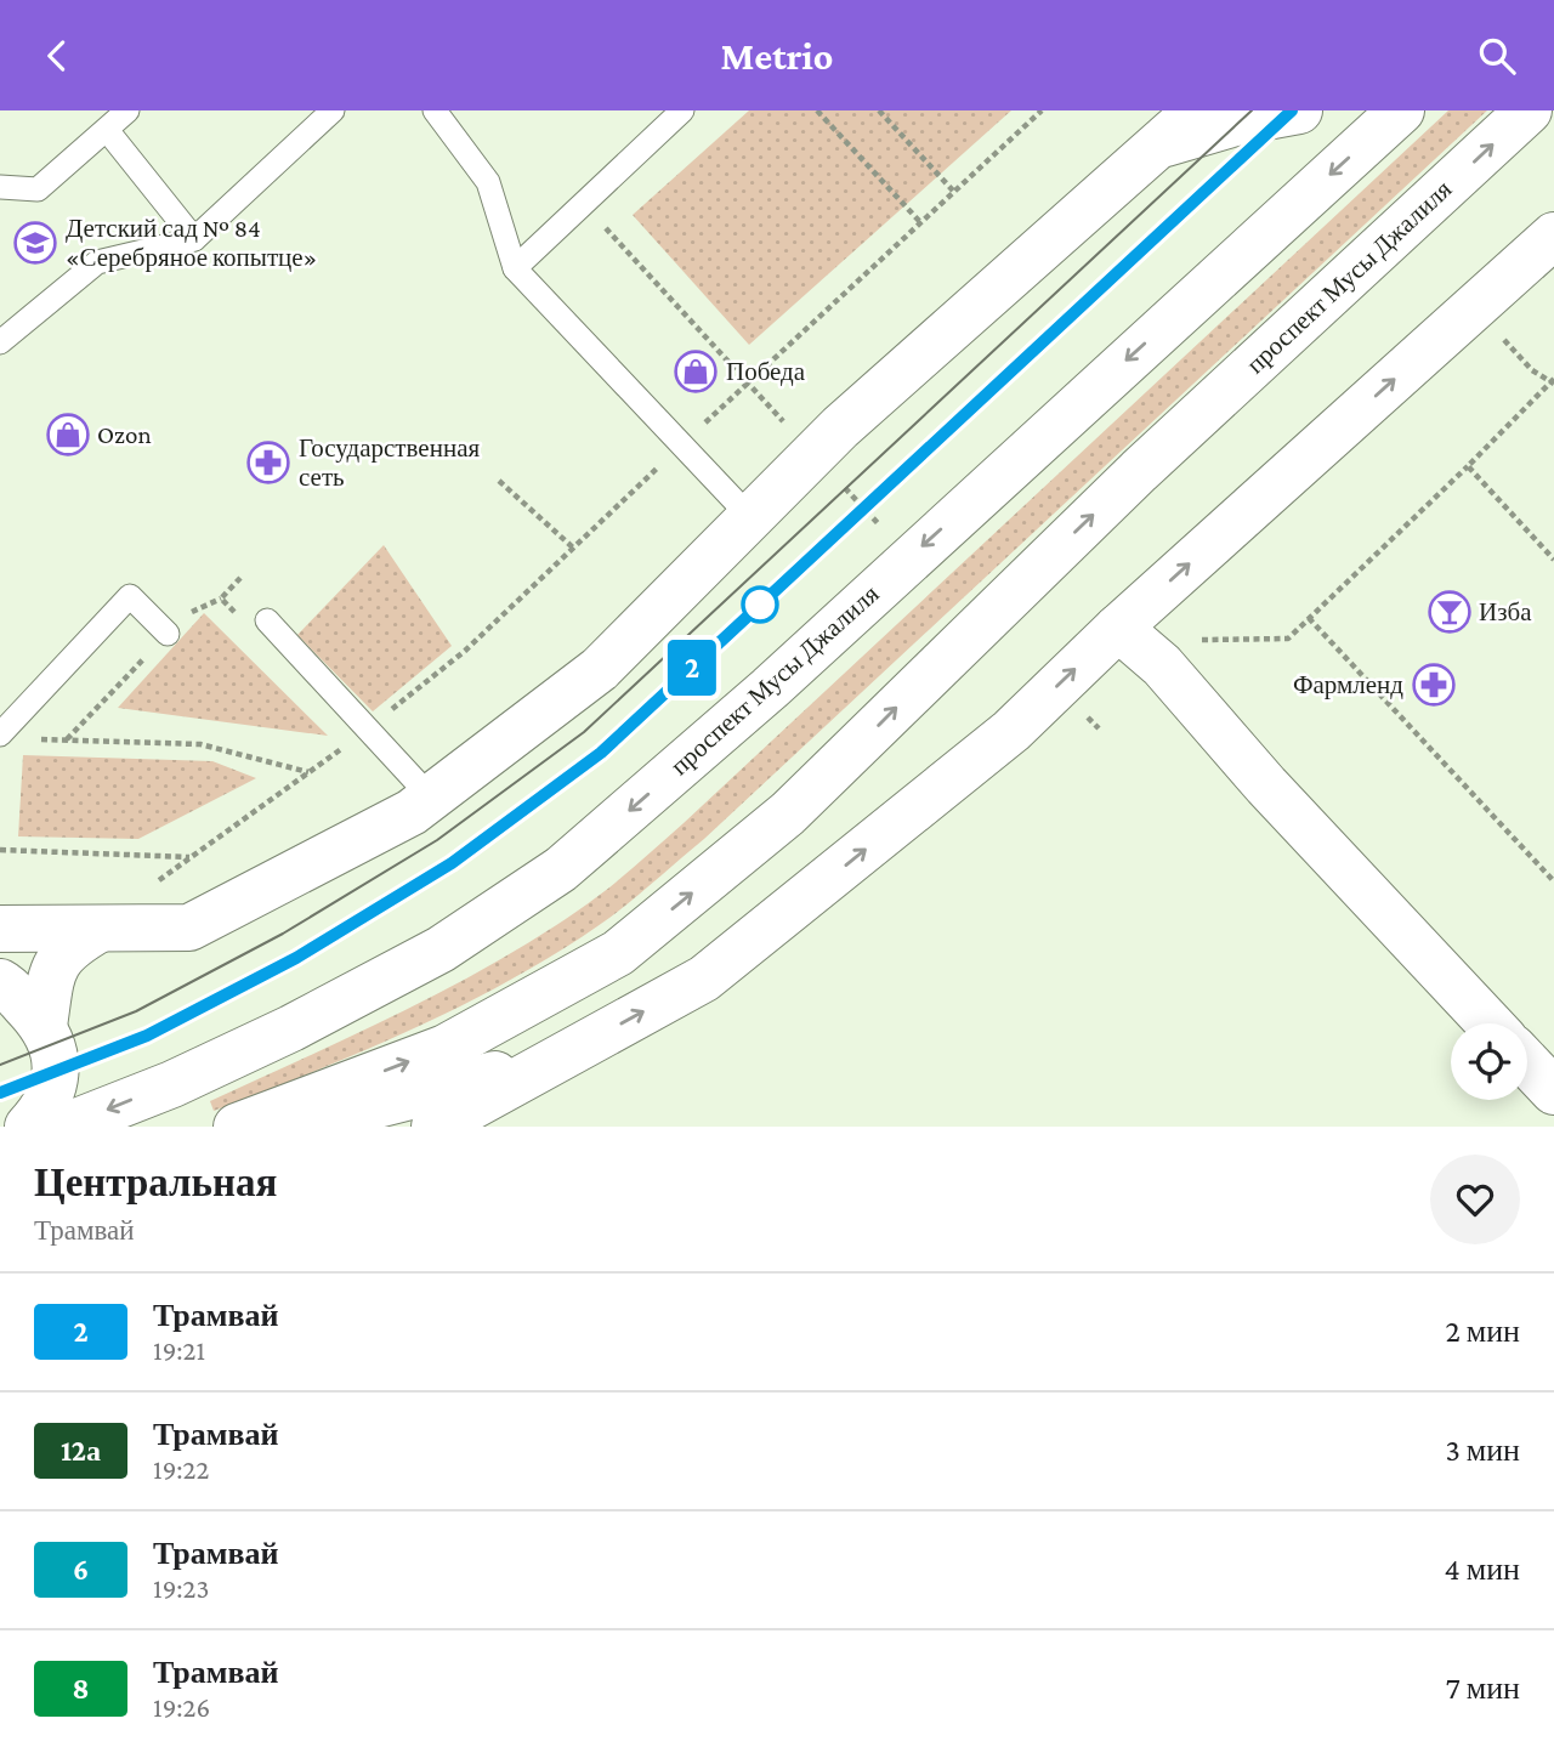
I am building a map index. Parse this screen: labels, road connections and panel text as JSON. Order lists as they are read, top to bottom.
{
  "streets": {
    "street": ["проспект Мусы Джалиля"]
  },
  "places": {
    "school or university": ["Детский сад № 84 «Серебряное копытце»"],
    "shop": ["Победа", "Ozon"],
    "pharmacy": ["Государственная сеть", "Фармленд"],
    "bar": ["Изба"]
  },
  "lines": ["tram line 2"],
  "page": {
    "header": "Metrio",
    "on_map": "2",
    "heading": ["Центральная", "Трамвай"],
    "list": [
      {
        "mark": "2",
        "name": "Трамвай",
        "note": "19:21",
        "value": "2 мин"
      },
      {
        "mark": "12а",
        "name": "Трамвай",
        "note": "19:22",
        "value": "3 мин"
      },
      {
        "mark": "6",
        "name": "Трамвай",
        "note": "19:23",
        "value": "4 мин"
      },
      {
        "mark": "8",
        "name": "Трамвай",
        "note": "19:26",
        "value": "7 мин"
      }
    ]
  }
}
